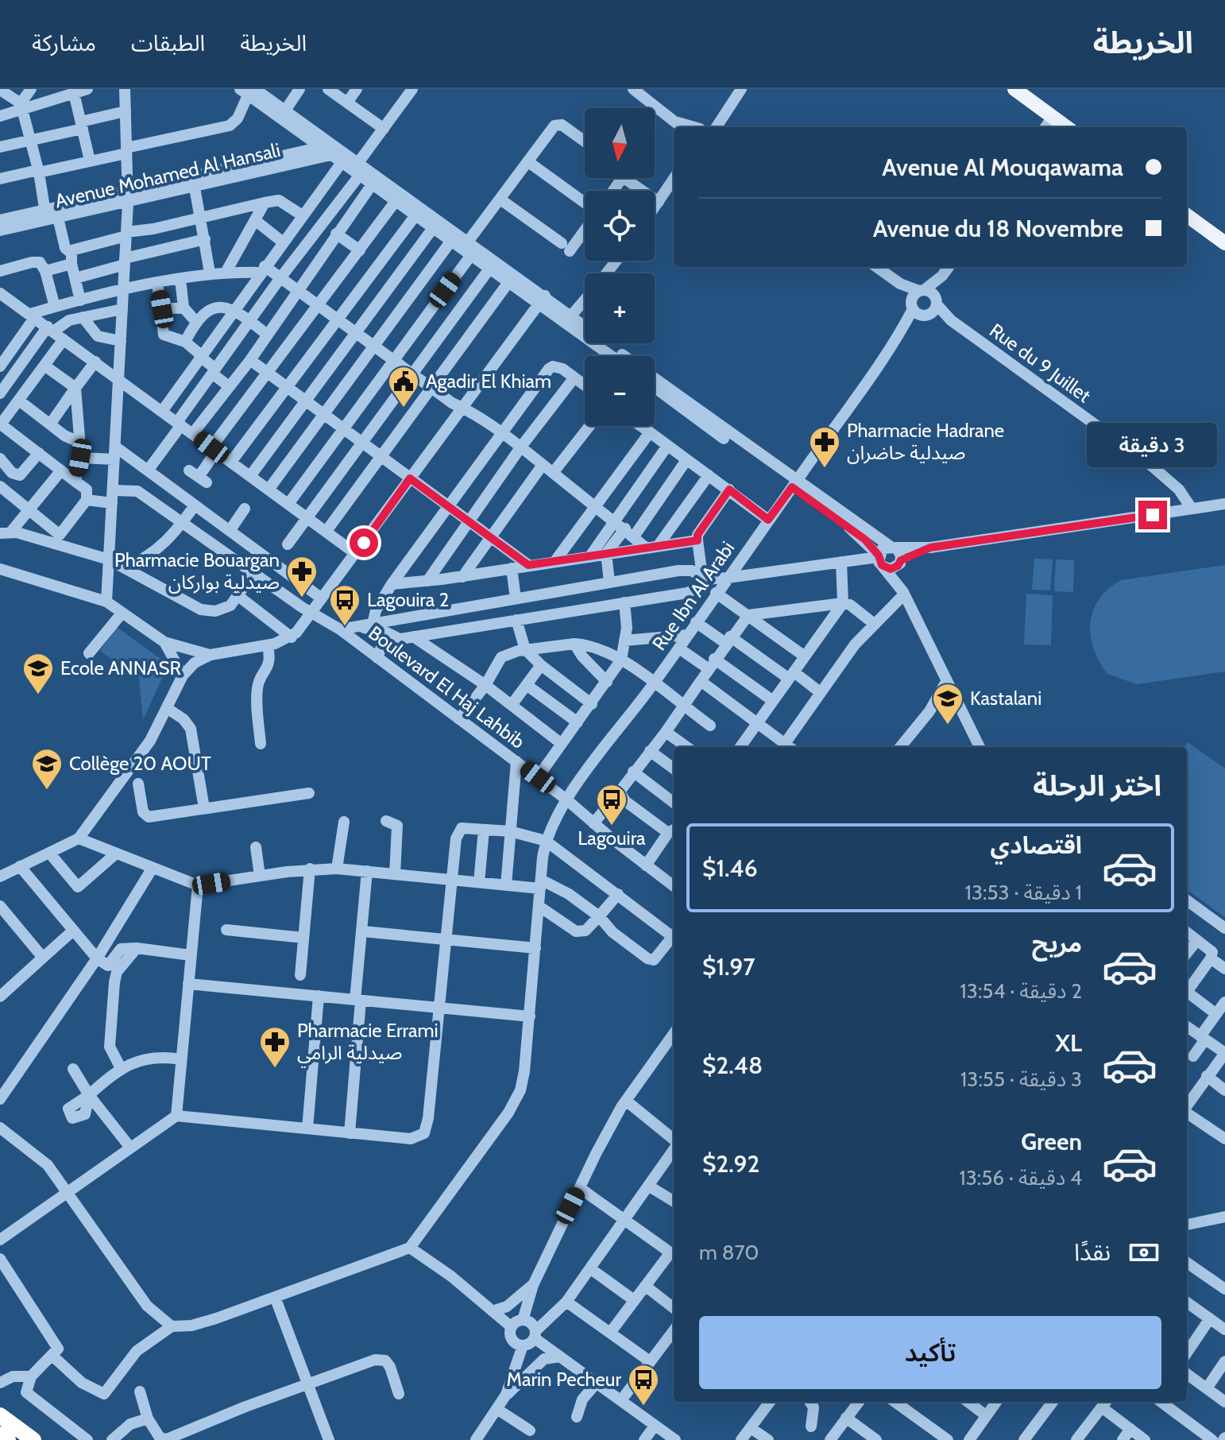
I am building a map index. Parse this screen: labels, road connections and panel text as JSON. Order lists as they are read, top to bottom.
{
  "streets": {
    "street": [
      "Avenue Mohamed Al Hansali",
      "Rue du 9 Juillet",
      "Rue Ibn Al Arabi",
      "Boulevard El Haj Lahbib"
    ]
  },
  "crossings": [
    ["Rue du 9 Juillet", "Rue Ibn Al Arabi"],
    ["Rue Ibn Al Arabi", "Boulevard El Haj Lahbib"]
  ],
  "places": {
    "public building": ["Agadir El Khiam"],
    "pharmacy": ["Pharmacie Hadrane صيدلية حاضران", "Pharmacie Bouargan صيدلية بواركان", "Pharmacie Errami صيدلية الرامي"],
    "bus stop": ["Lagouira 2", "Lagouira", "Marin Pecheur"],
    "school or university": ["Ecole ANNASR", "Kastalani", "Collège 20 AOUT"]
  },
  "north": "bottom",
  "page": {
    "header": "الخريطة",
    "nav": ["الخريطة", "الطبقات", "مشاركة"],
    "map_buttons": ["+", "−"],
    "banner": ["Avenue Al Mouqawama", "Avenue du 18 Novembre"],
    "bubble": "3 دقيقة",
    "heading": "اختر الرحلة",
    "list": [
      {
        "name": "اقتصادي",
        "note": "1 دقيقة · 13:53",
        "value": "$1.46"
      },
      {
        "name": "مريح",
        "note": "2 دقيقة · 13:54",
        "value": "$1.97"
      },
      {
        "name": "XL",
        "note": "3 دقيقة · 13:55",
        "value": "$2.48"
      },
      {
        "name": "Green",
        "note": "4 دقيقة · 13:56",
        "value": "$2.92"
      }
    ],
    "pay": ["نقدًا", "870 m"],
    "buttons": "تأكيد"
  }
}
